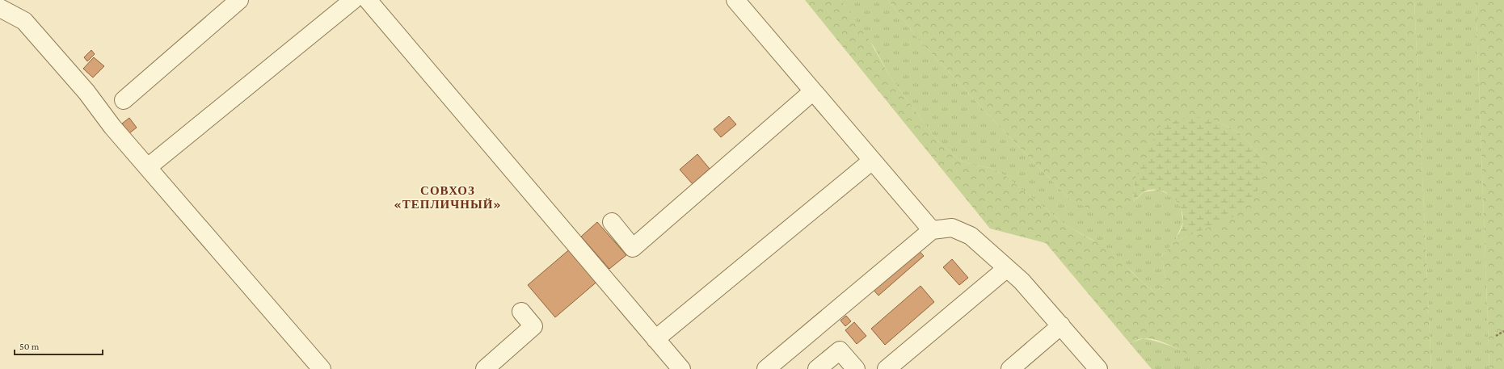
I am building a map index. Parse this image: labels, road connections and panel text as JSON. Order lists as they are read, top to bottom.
{
  "districts": ["СОВХОЗ «ТЕПЛИЧНЫЙ»"],
  "scale_bar": "50 m"
}
